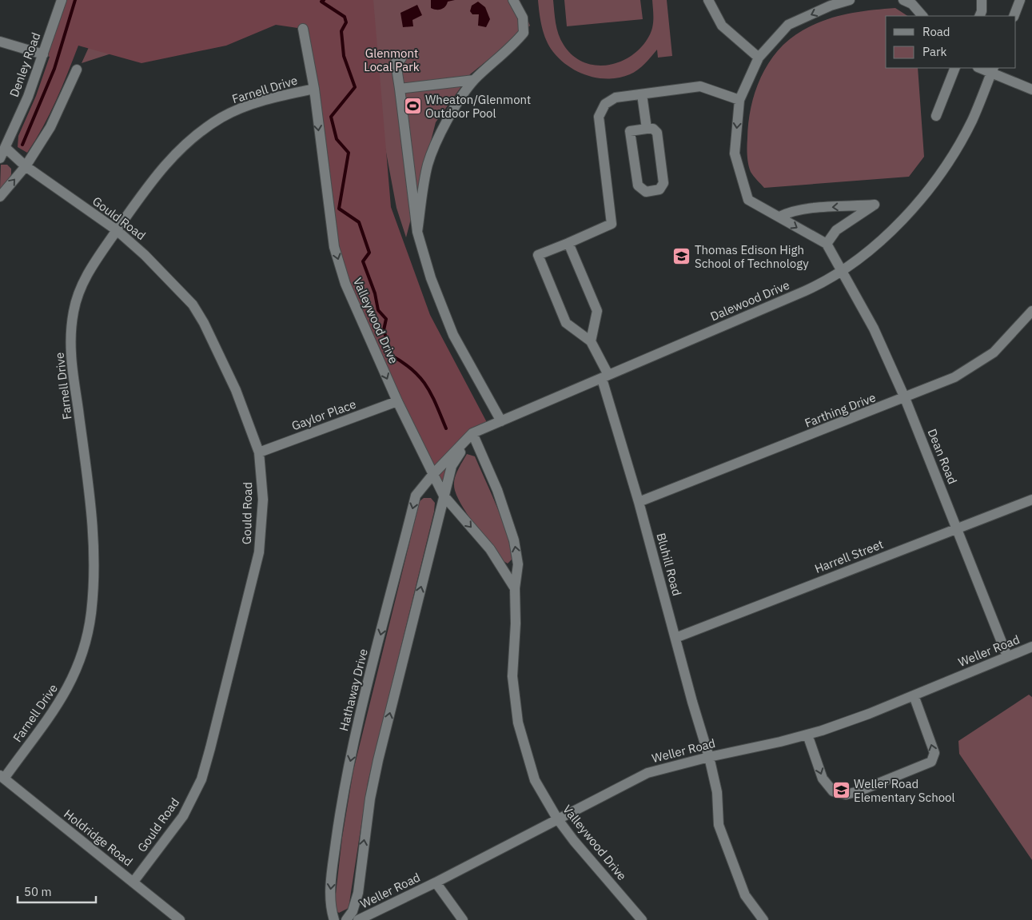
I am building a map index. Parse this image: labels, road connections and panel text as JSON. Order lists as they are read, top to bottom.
{
  "streets": {
    "street": [
      "Denley Road",
      "Farnell Drive",
      "Gould Road",
      "Dalewood Drive",
      "Valleywood Drive",
      "Farthing Drive",
      "Gaylor Place",
      "Dean Road",
      "Harrell Street",
      "Bluhill Road",
      "Weller Road",
      "Hathaway Drive",
      "Holdridge Road"
    ]
  },
  "crossings": [
    ["Denley Road", "Gould Road"],
    ["Farnell Drive", "Gould Road"],
    ["Farnell Drive", "Valleywood Drive"],
    ["Farnell Drive", "Holdridge Road"],
    ["Gould Road", "Gaylor Place"],
    ["Gould Road", "Holdridge Road"],
    ["Dalewood Drive", "Valleywood Drive"],
    ["Dalewood Drive", "Dean Road"],
    ["Dalewood Drive", "Bluhill Road"],
    ["Dalewood Drive", "Hathaway Drive"],
    ["Valleywood Drive", "Gaylor Place"],
    ["Valleywood Drive", "Weller Road"],
    ["Valleywood Drive", "Hathaway Drive"],
    ["Farthing Drive", "Dean Road"],
    ["Farthing Drive", "Bluhill Road"],
    ["Dean Road", "Harrell Street"],
    ["Dean Road", "Weller Road"],
    ["Harrell Street", "Bluhill Road"],
    ["Bluhill Road", "Weller Road"]
  ],
  "parks": ["Glenmont Local Park"],
  "places": {
    "sports": ["Wheaton/Glenmont Outdoor Pool"],
    "school or university": ["Thomas Edison High School of Technology", "Weller Road Elementary School"]
  },
  "legend": ["Road", "Park"],
  "scale_bar": "50 m"
}
